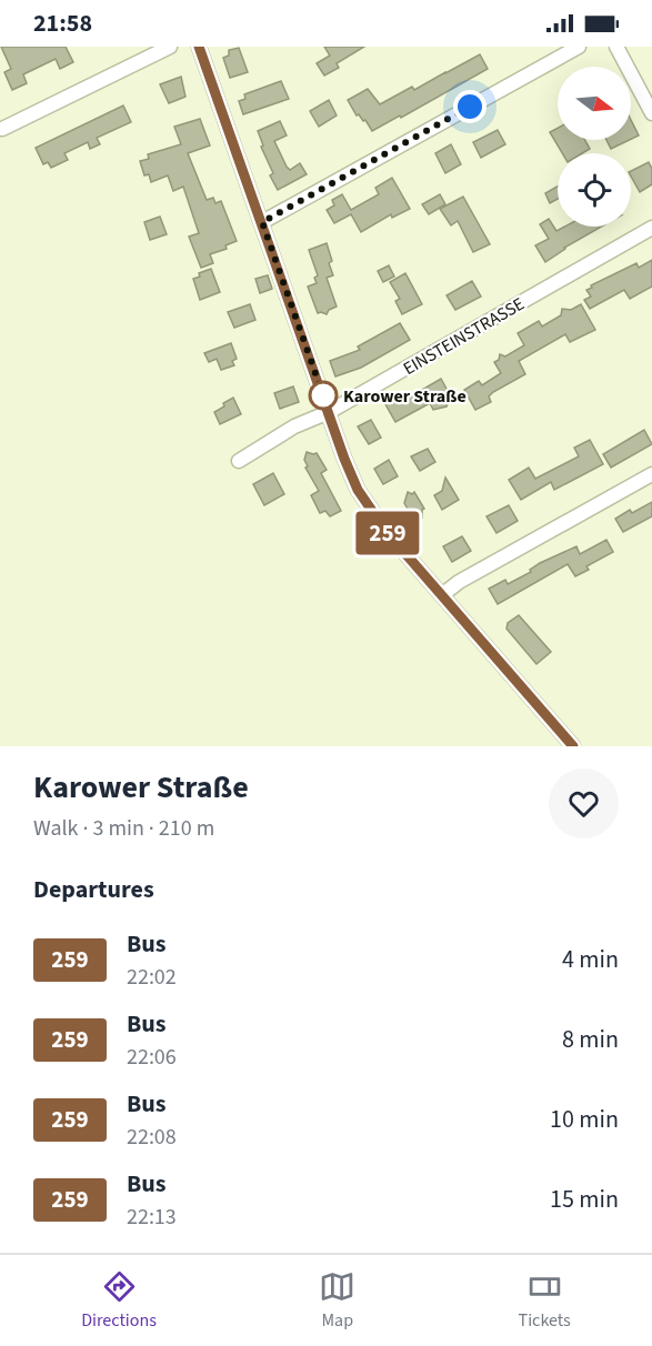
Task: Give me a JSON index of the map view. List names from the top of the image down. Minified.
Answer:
{"streets":{"street":["EINSTEINSTRASSE"]},"places":["Karower Straße"],"lines":["bus line 259"],"north":"right","page":{"status":"21:58","on_map":"259","heading":[["Karower Straße","Walk · 3 min · 210 m"],"Departures"],"list":[{"mark":"259","name":"Bus","note":"22:02","value":"4 min"},{"mark":"259","name":"Bus","note":"22:06","value":"8 min"},{"mark":"259","name":"Bus","note":"22:08","value":"10 min"},{"mark":"259","name":"Bus","note":"22:13","value":"15 min"}],"tabs":["Directions","Map","Tickets"]}}
